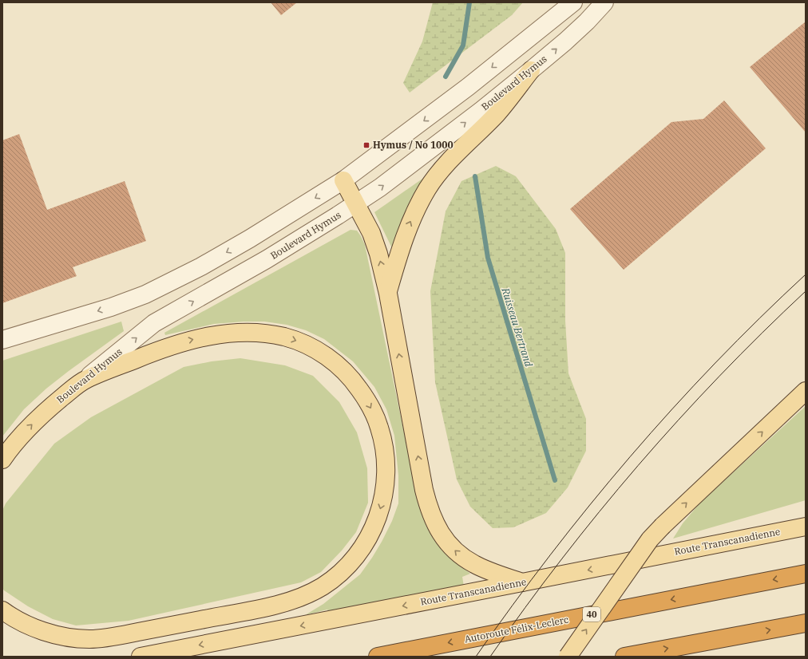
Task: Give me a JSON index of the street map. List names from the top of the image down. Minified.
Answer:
{"streets":{"highway":["40","Autoroute Félix-Leclerc"],"main road":["Boulevard Hymus","Route Transcanadienne"]},"one_way":["Route Transcanadienne"],"water":["Ruisseau Bertrand"],"places":{"transit":["Hymus / No 1000"]}}
